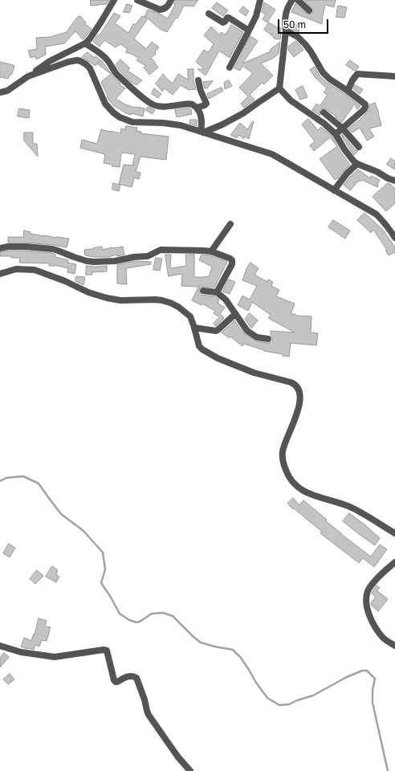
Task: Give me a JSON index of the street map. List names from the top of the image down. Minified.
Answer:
{"scale_bar":"50 m"}
